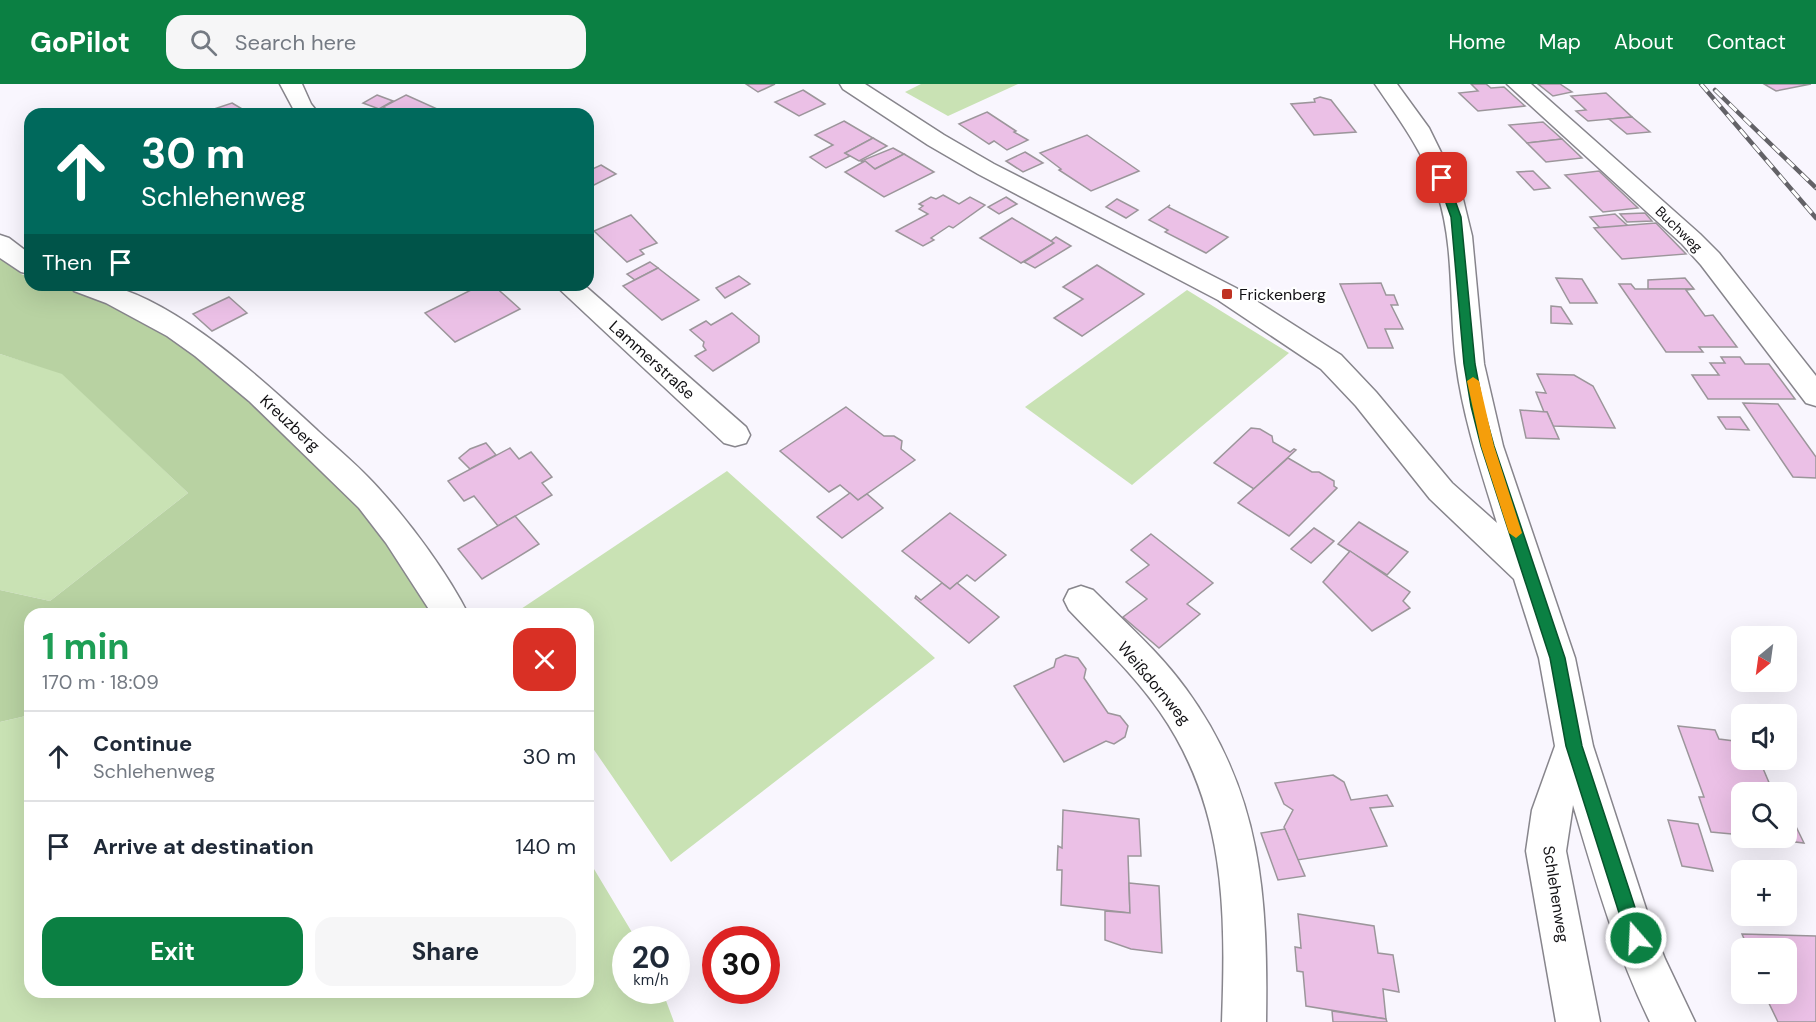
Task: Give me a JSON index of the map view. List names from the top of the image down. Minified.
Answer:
{"streets":{"street":["Buchweg","Lammerstraße","Kreuzberg","Weißdornweg","Schlehenweg"]},"places":{"transit":["Frickenberg"]},"north":"bottom left","page":{"header":"GoPilot","search":"Search here","nav":["Home","Map","About","Contact"],"turn":["30 m","Schlehenweg"],"then":"Then","heading":["1 min","170 m · 18:09"],"map_buttons":["+","−"],"list":[{"name":"Continue","note":"Schlehenweg","value":"30 m"},{"name":"Arrive at destination","value":"140 m"}],"buttons":["Exit","Share"],"speed":"20 km/h","limit":"30"}}
